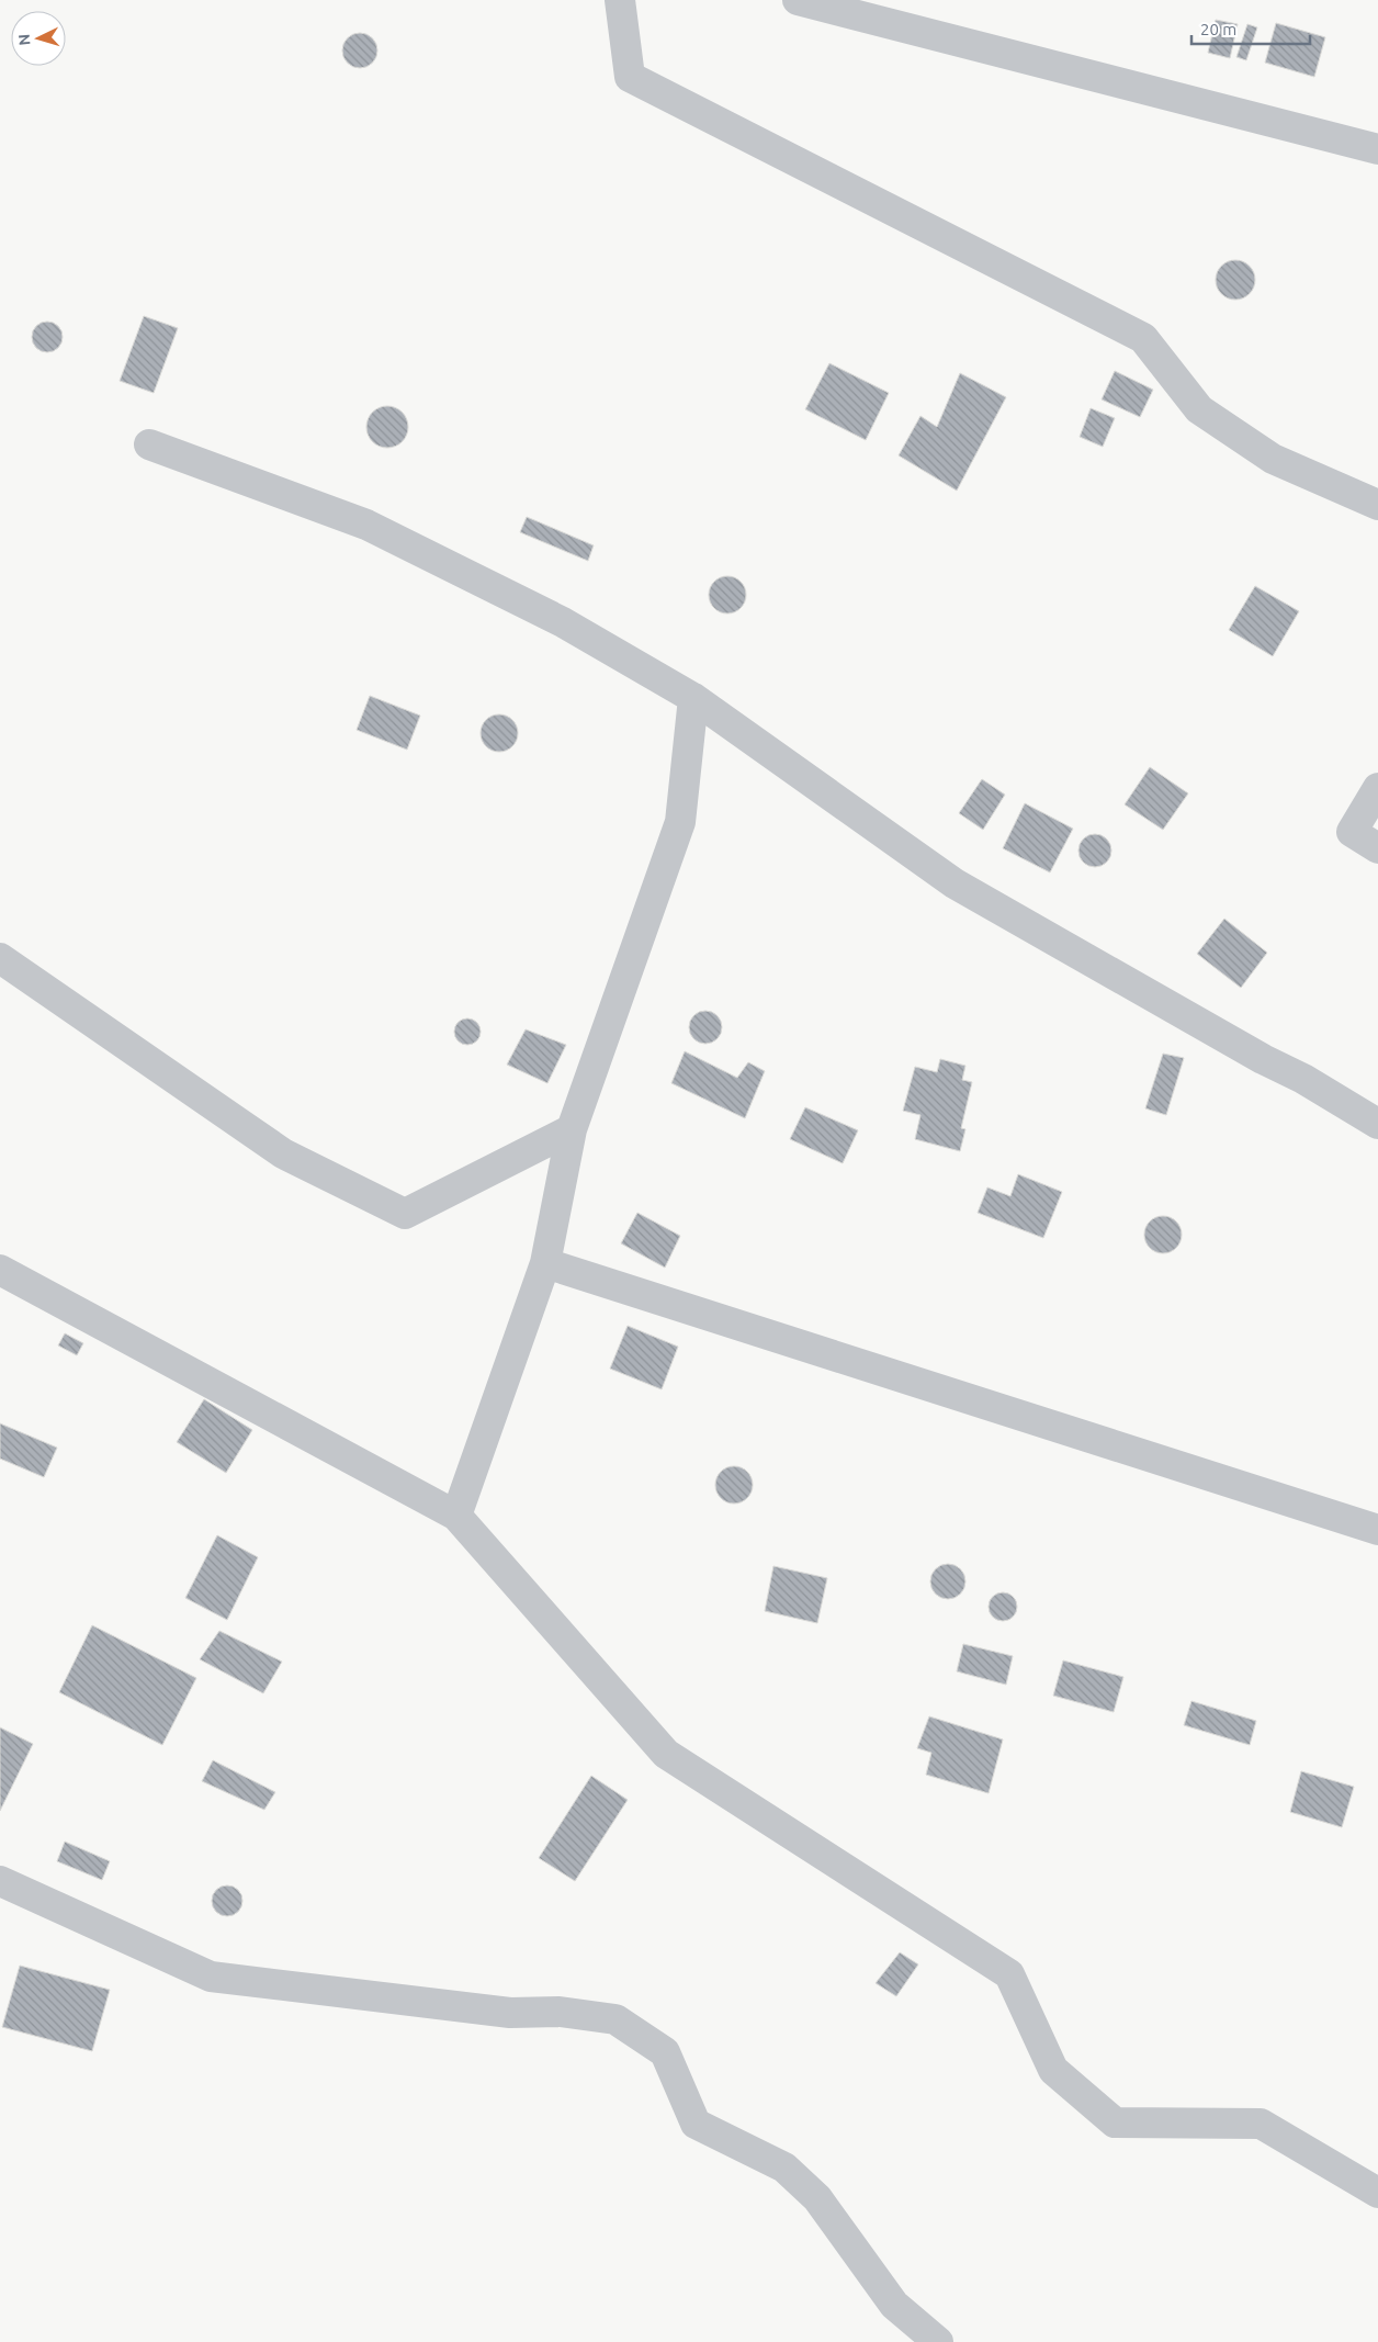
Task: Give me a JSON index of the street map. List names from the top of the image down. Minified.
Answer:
{"scale_bar":"20 m","north":"left"}
